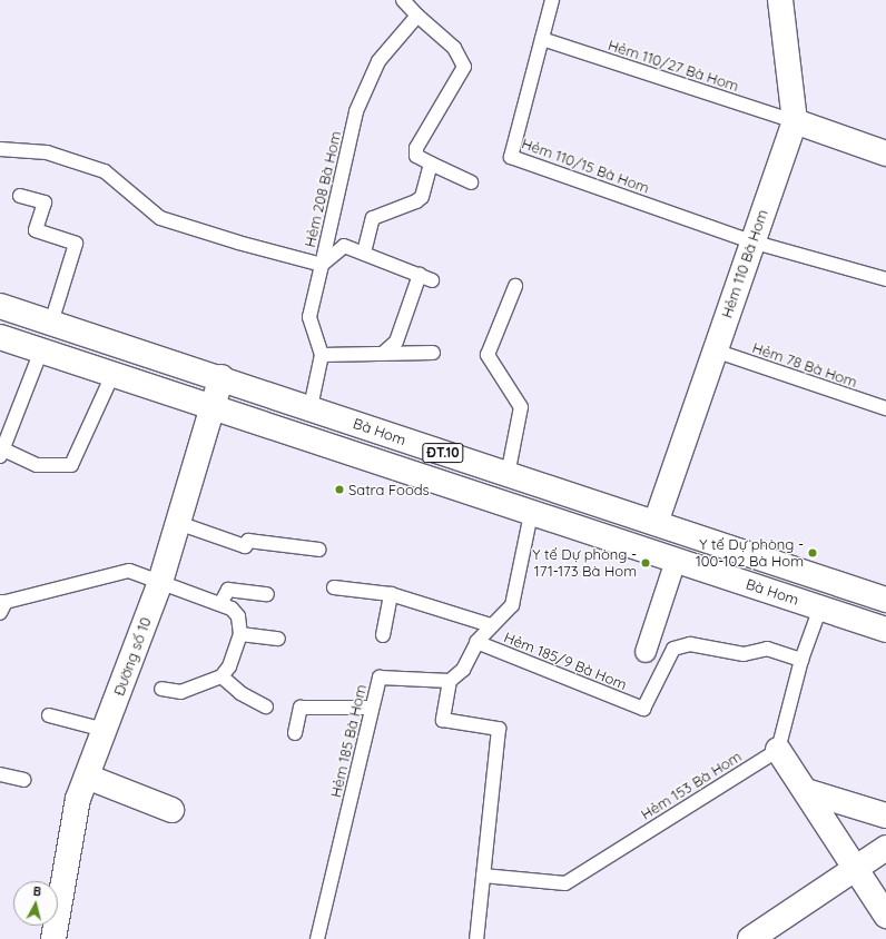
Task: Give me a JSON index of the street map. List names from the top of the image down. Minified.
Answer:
{"streets":{"main road":["Hẻm 110 Bà Hom","Bà Hom","ĐT.10","Đường số 10"],"lane":["Hẻm 110/27 Bà Hom","Hẻm 110/15 Bà Hom","Hẻm 208 Bà Hom","Hẻm 78 Bà Hom","Hẻm 185/9 Bà Hom","Hẻm 185 Bà Hom","Hẻm 153 Bà Hom"]},"crossings":[["Hẻm 110/27 Bà Hom","Hẻm 110/15 Bà Hom"],["Hẻm 110/27 Bà Hom","Hẻm 110 Bà Hom"],["Hẻm 110/15 Bà Hom","Hẻm 110 Bà Hom"],["Hẻm 208 Bà Hom","Bà Hom"],["Hẻm 110 Bà Hom","Hẻm 78 Bà Hom"],["Hẻm 110 Bà Hom","Bà Hom"],["Bà Hom","Đường số 10"]],"places":["Satra Foods","Y tế Dự phòng - 100-102 Bà Hom","Y tế Dự phòng - 171-173 Bà Hom"],"north":"top"}
